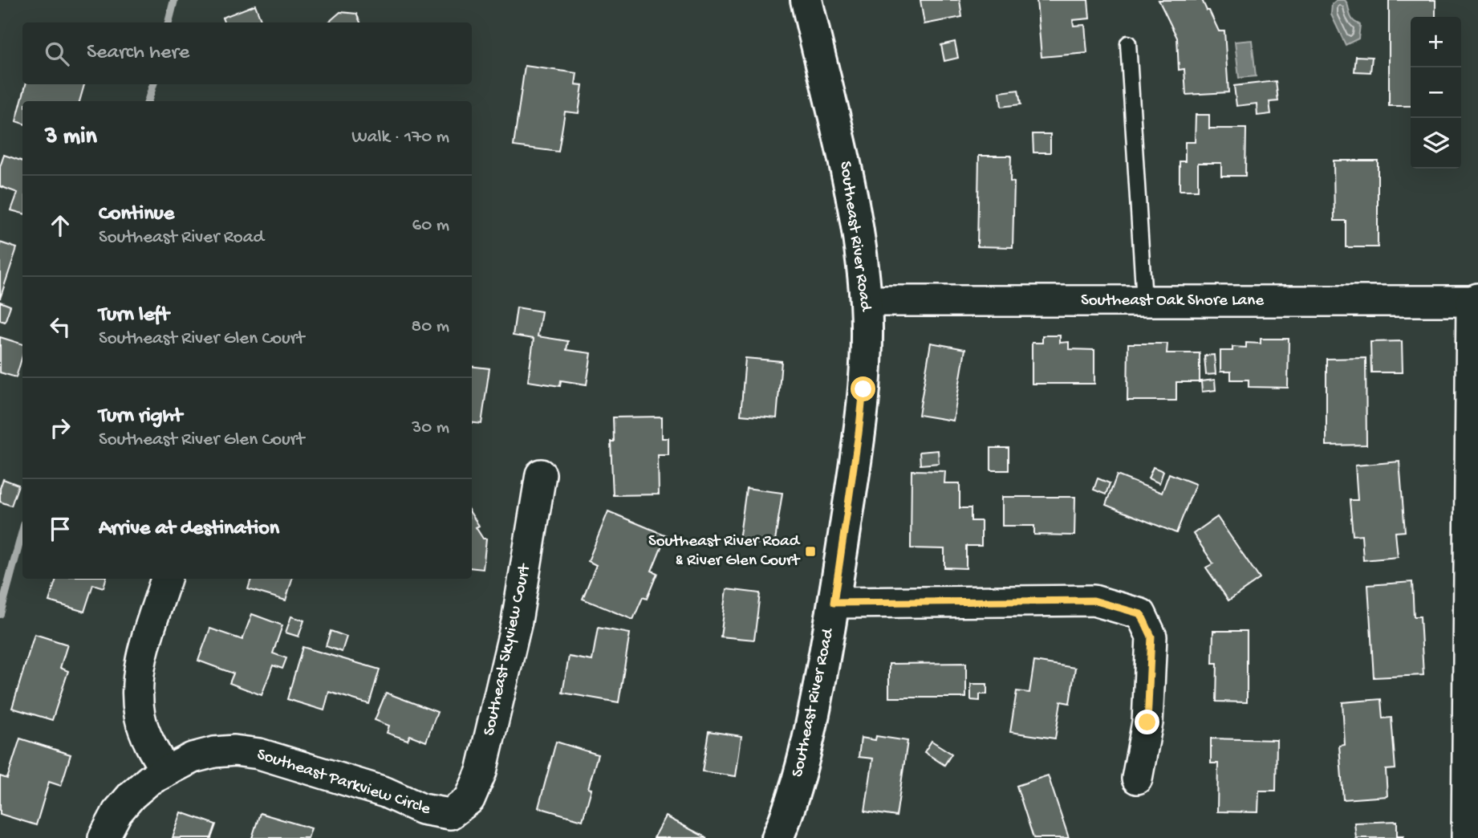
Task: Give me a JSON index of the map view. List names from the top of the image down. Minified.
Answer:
{"streets":{"street":["Southeast River Road","Southeast Oak Shore Lane","Southeast Skyview Court","Southeast Parkview Circle"]},"crossings":[["Southeast River Road","Southeast Oak Shore Lane"],["Southeast Skyview Court","Southeast Parkview Circle"]],"places":{"transit":["Southeast River Road & River Glen Court"]},"page":{"map_buttons":["+","−"],"search":"Search here","heading":["3 min","Walk · 170 m"],"list":[["Continue","Southeast River Road","60 m"],["Turn left","Southeast River Glen Court","80 m"],["Turn right","Southeast River Glen Court","30 m"],"Arrive at destination"]}}
